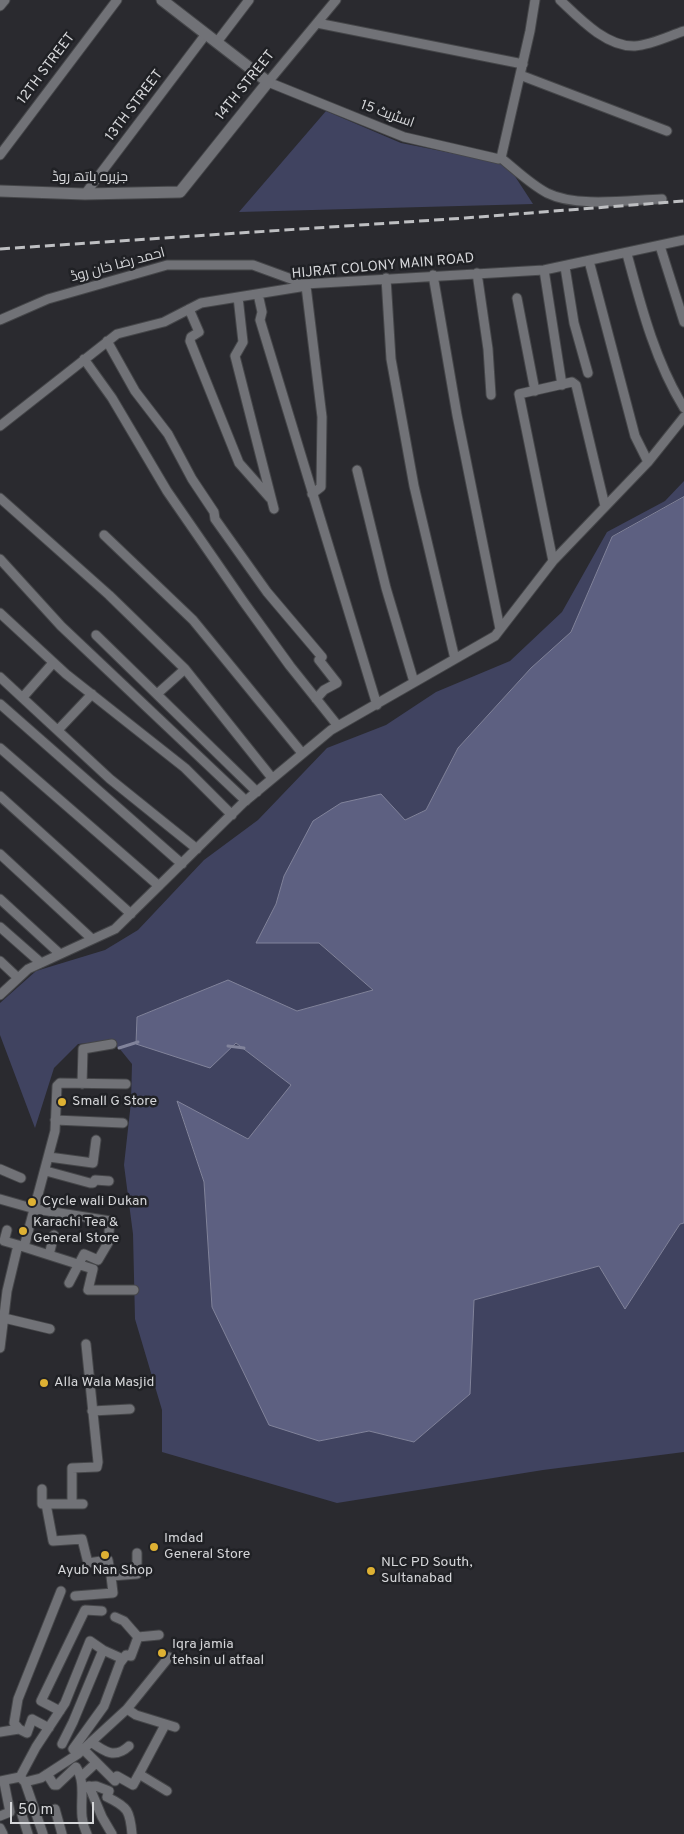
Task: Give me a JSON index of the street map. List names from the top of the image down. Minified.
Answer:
{"streets":{"street":["12TH STREET","14TH STREET","13TH STREET","اسٹریٹ 15","جزیرہ باتھ روڈ","احمد رضا خان روڈ","HIJRAT COLONY MAIN ROAD"]},"crossings":[["14TH STREET","اسٹریٹ 15"],["14TH STREET","جزیرہ باتھ روڈ"],["13TH STREET","جزیرہ باتھ روڈ"],["احمد رضا خان روڈ","HIJRAT COLONY MAIN ROAD"]],"places":["Small G Store","Cycle wali Dukan","Karachi Tea & General Store","Alla Wala Masjid","Imdad General Store","Ayub Nan Shop","NLC PD South, Sultanabad","Iqra jamia tehsin ul atfaal"],"scale_bar":"50 m"}
